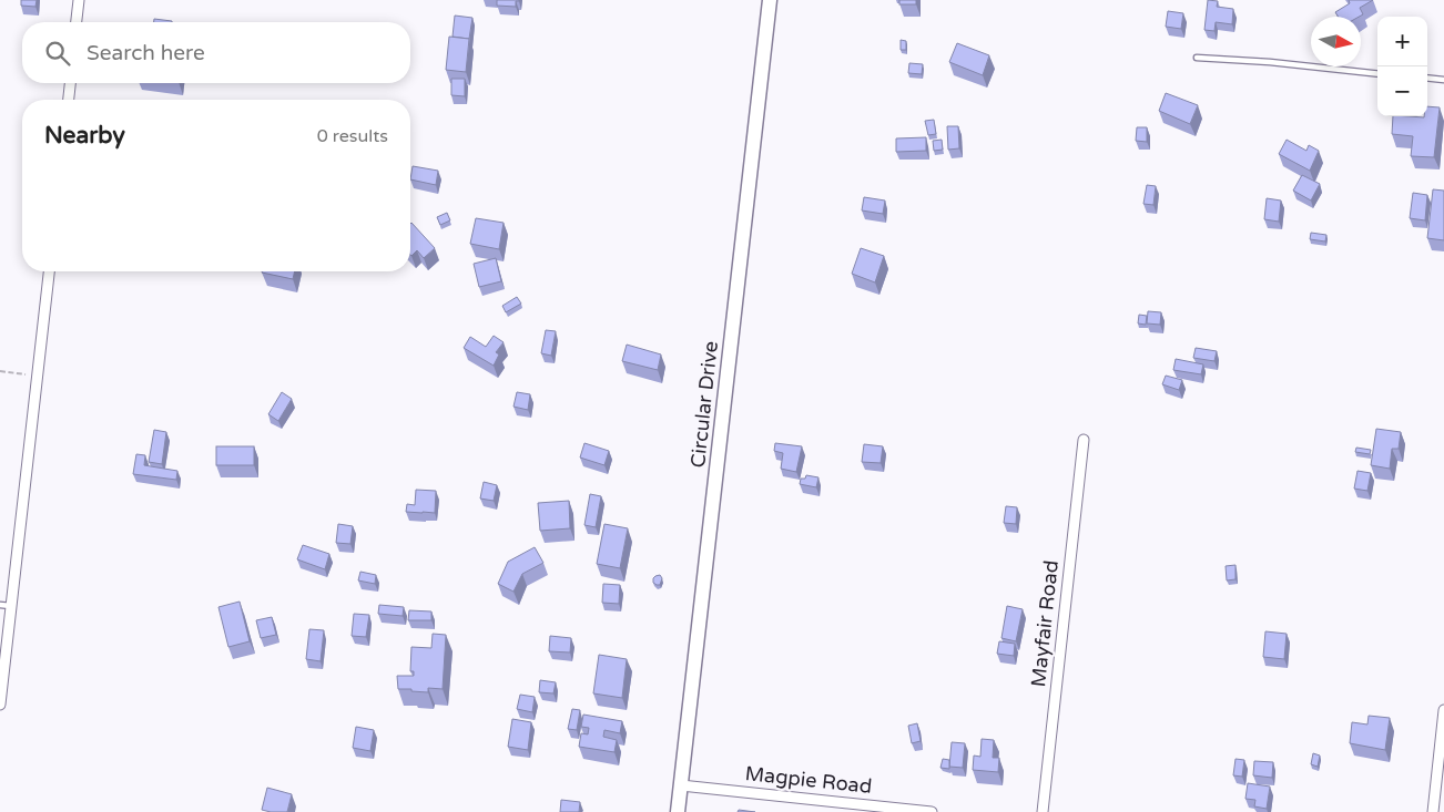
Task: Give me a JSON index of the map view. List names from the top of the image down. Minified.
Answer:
{"streets":{"street":["Circular Drive","Mayfair Road","Magpie Road"]},"crossings":[["Circular Drive","Magpie Road"]],"north":"right","page":{"map_buttons":["+","−"],"search":"Search here","heading":["Nearby","0 results"]}}
